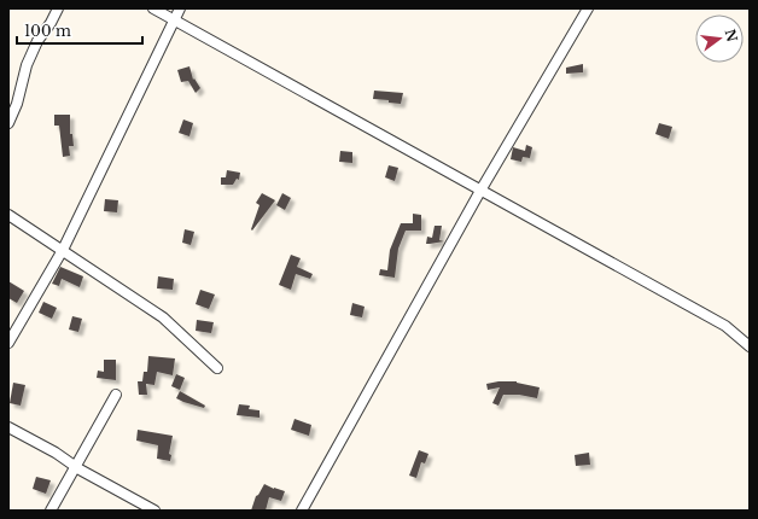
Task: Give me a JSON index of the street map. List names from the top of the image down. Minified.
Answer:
{"scale_bar":"100 m","north":"right"}
